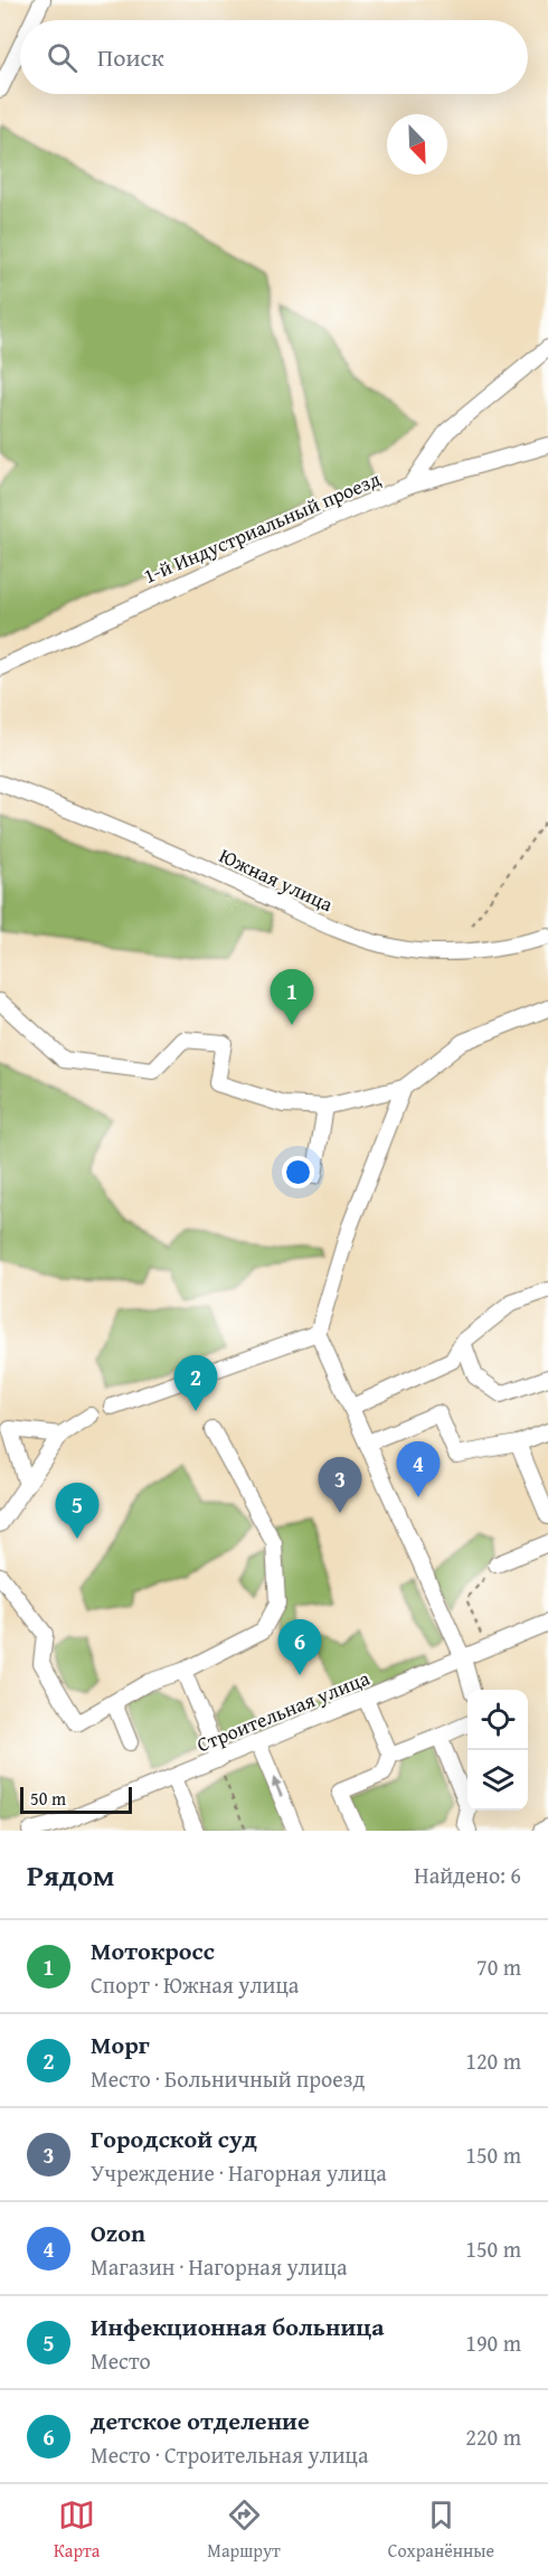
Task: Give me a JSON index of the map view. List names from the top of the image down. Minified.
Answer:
{"streets":{"street":["1-й Индустриальный проезд","Южная улица","Строительная улица"]},"scale_bar":"50 m","north":"bottom right","page":{"search":"Поиск","pins":["1","2","4","3","5","6"],"scale":"50 m","heading":["Рядом","Найдено: 6"],"list":[{"mark":"1","name":"Мотокросс","note":"Спорт · Южная улица","value":"70 m"},{"mark":"2","name":"Морг","note":"Место · Больничный проезд","value":"120 m"},{"mark":"3","name":"Городской суд","note":"Учреждение · Нагорная улица","value":"150 m"},{"mark":"4","name":"Ozon","note":"Магазин · Нагорная улица","value":"150 m"},{"mark":"5","name":"Инфекционная больница","note":"Место","value":"190 m"},{"mark":"6","name":"детское отделение","note":"Место · Строительная улица","value":"220 m"}],"nav":["Карта","Маршрут","Сохранённые"]}}
